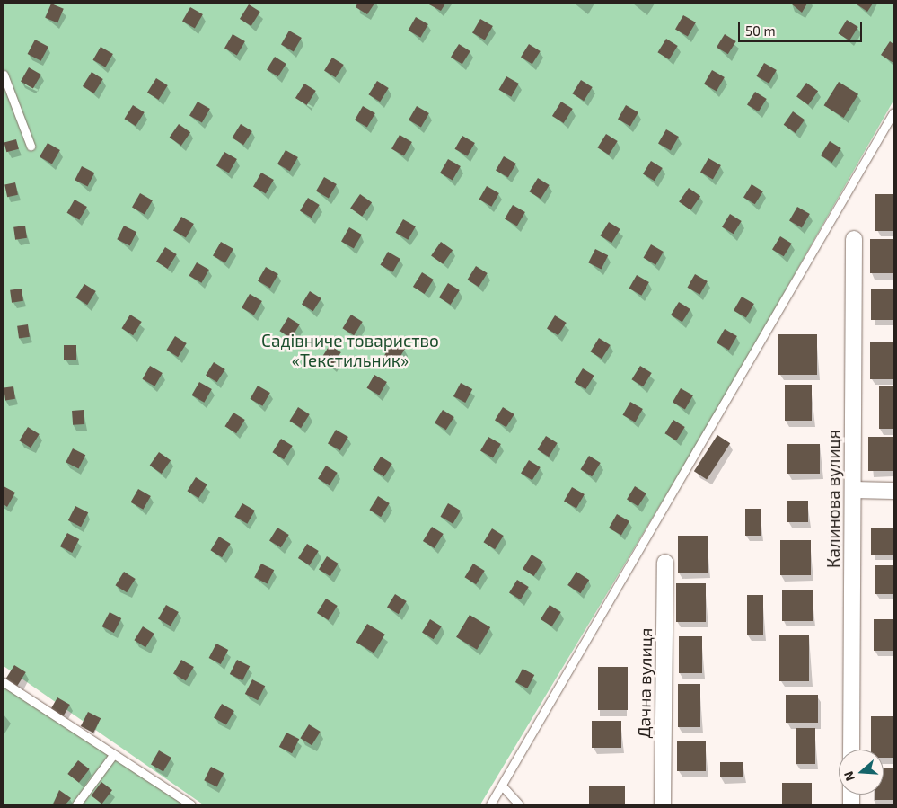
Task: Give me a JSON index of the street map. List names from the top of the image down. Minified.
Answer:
{"streets":{"street":["Калинова вулиця","Дачна вулиця"]},"parks":["Садівниче товариство «Текстильник»"],"scale_bar":"50 m","north":"left"}
